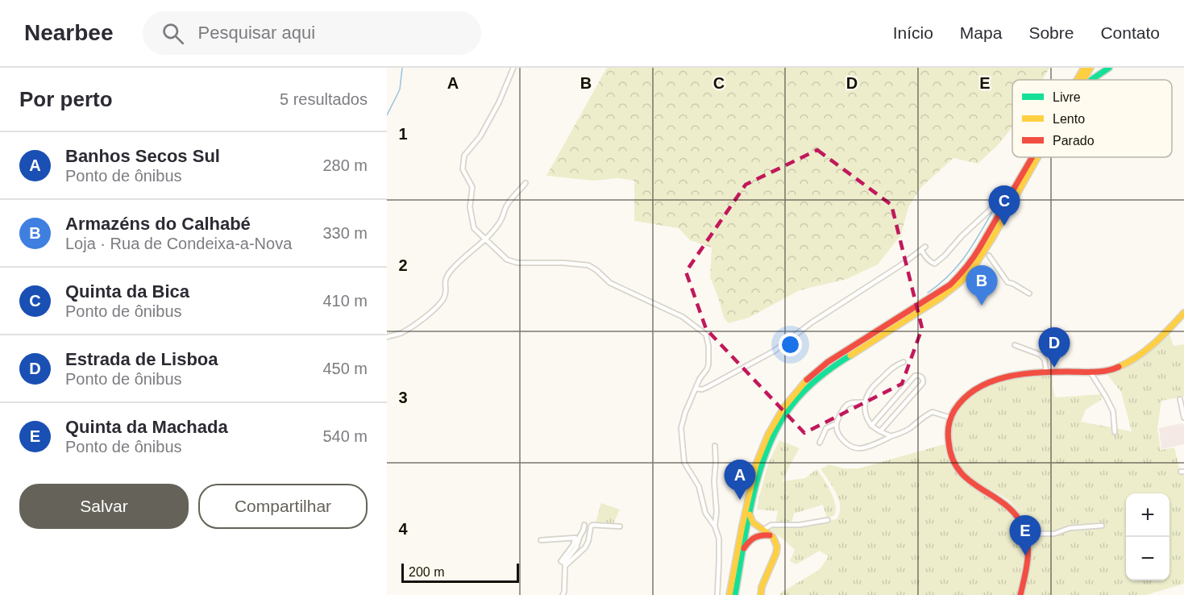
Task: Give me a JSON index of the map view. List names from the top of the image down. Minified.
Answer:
{"legend":["Livre","Lento","Parado"],"scale_bar":"200 m","page":{"header":"Nearbee","search":"Pesquisar aqui","nav":["Início","Mapa","Sobre","Contato"],"heading":["Por perto","5 resultados"],"list":[{"mark":"A","name":"Banhos Secos Sul","note":"Ponto de ônibus","value":"280 m"},{"mark":"B","name":"Armazéns do Calhabé","note":"Loja · Rua de Condeixa-a-Nova","value":"330 m"},{"mark":"C","name":"Quinta da Bica","note":"Ponto de ônibus","value":"410 m"},{"mark":"D","name":"Estrada de Lisboa","note":"Ponto de ônibus","value":"450 m"},{"mark":"E","name":"Quinta da Machada","note":"Ponto de ônibus","value":"540 m"}],"pins":["C","B","D","A","E"],"buttons":["Salvar","Compartilhar"],"map_buttons":["+","−"],"scale":"200 m"},"grid":{"columns":["A","B","C","D","E"],"rows":["1","2","3","4"]}}
